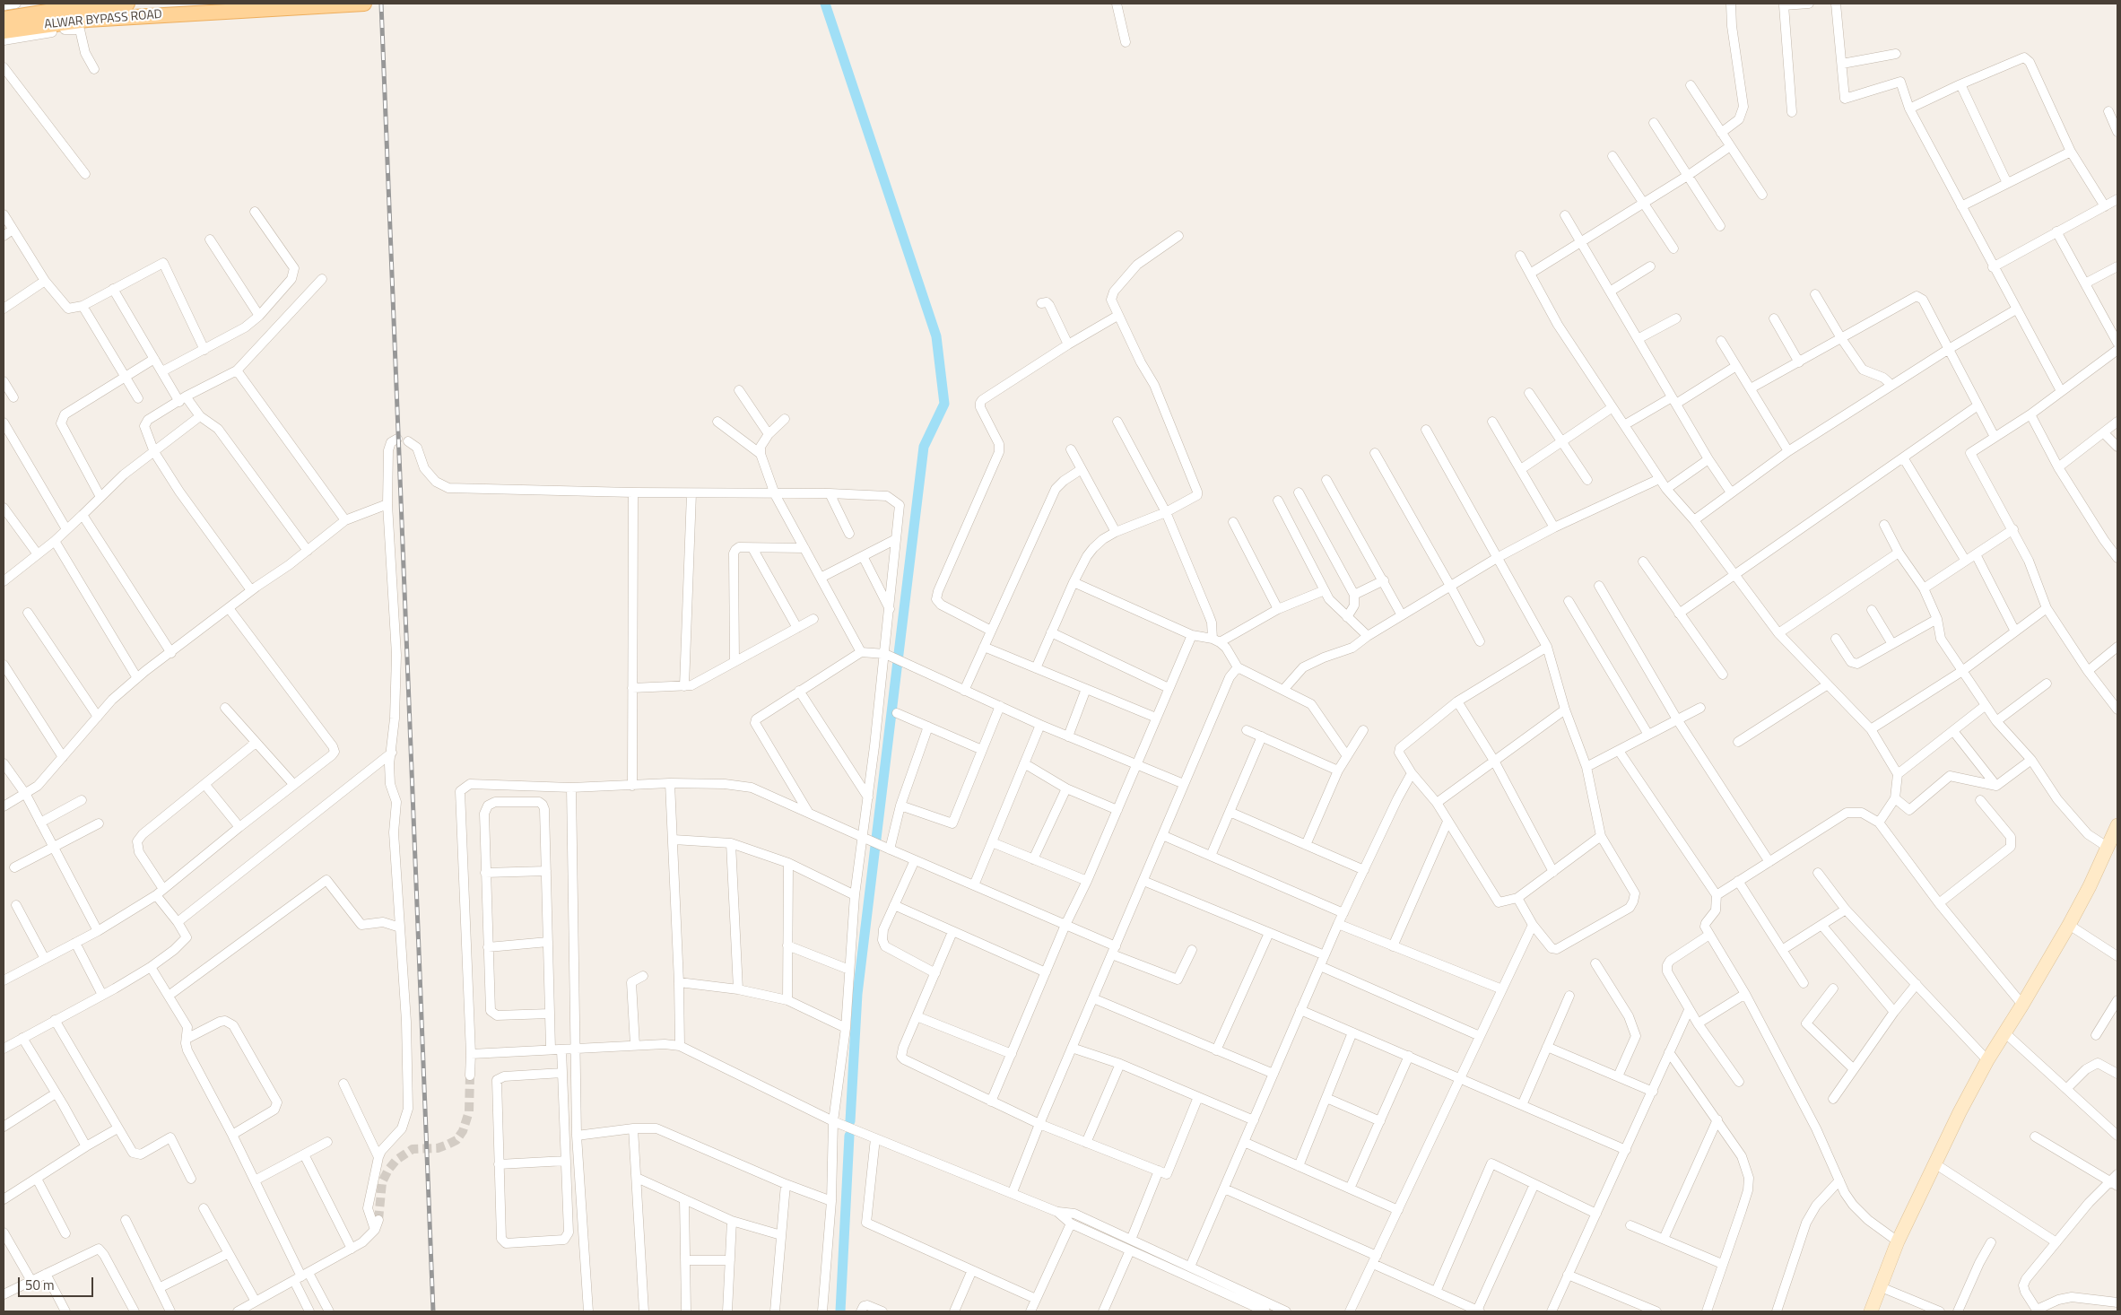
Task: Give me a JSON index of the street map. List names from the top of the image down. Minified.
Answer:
{"streets":{"main road":["ALWAR BYPASS ROAD"]},"scale_bar":"50 m"}
